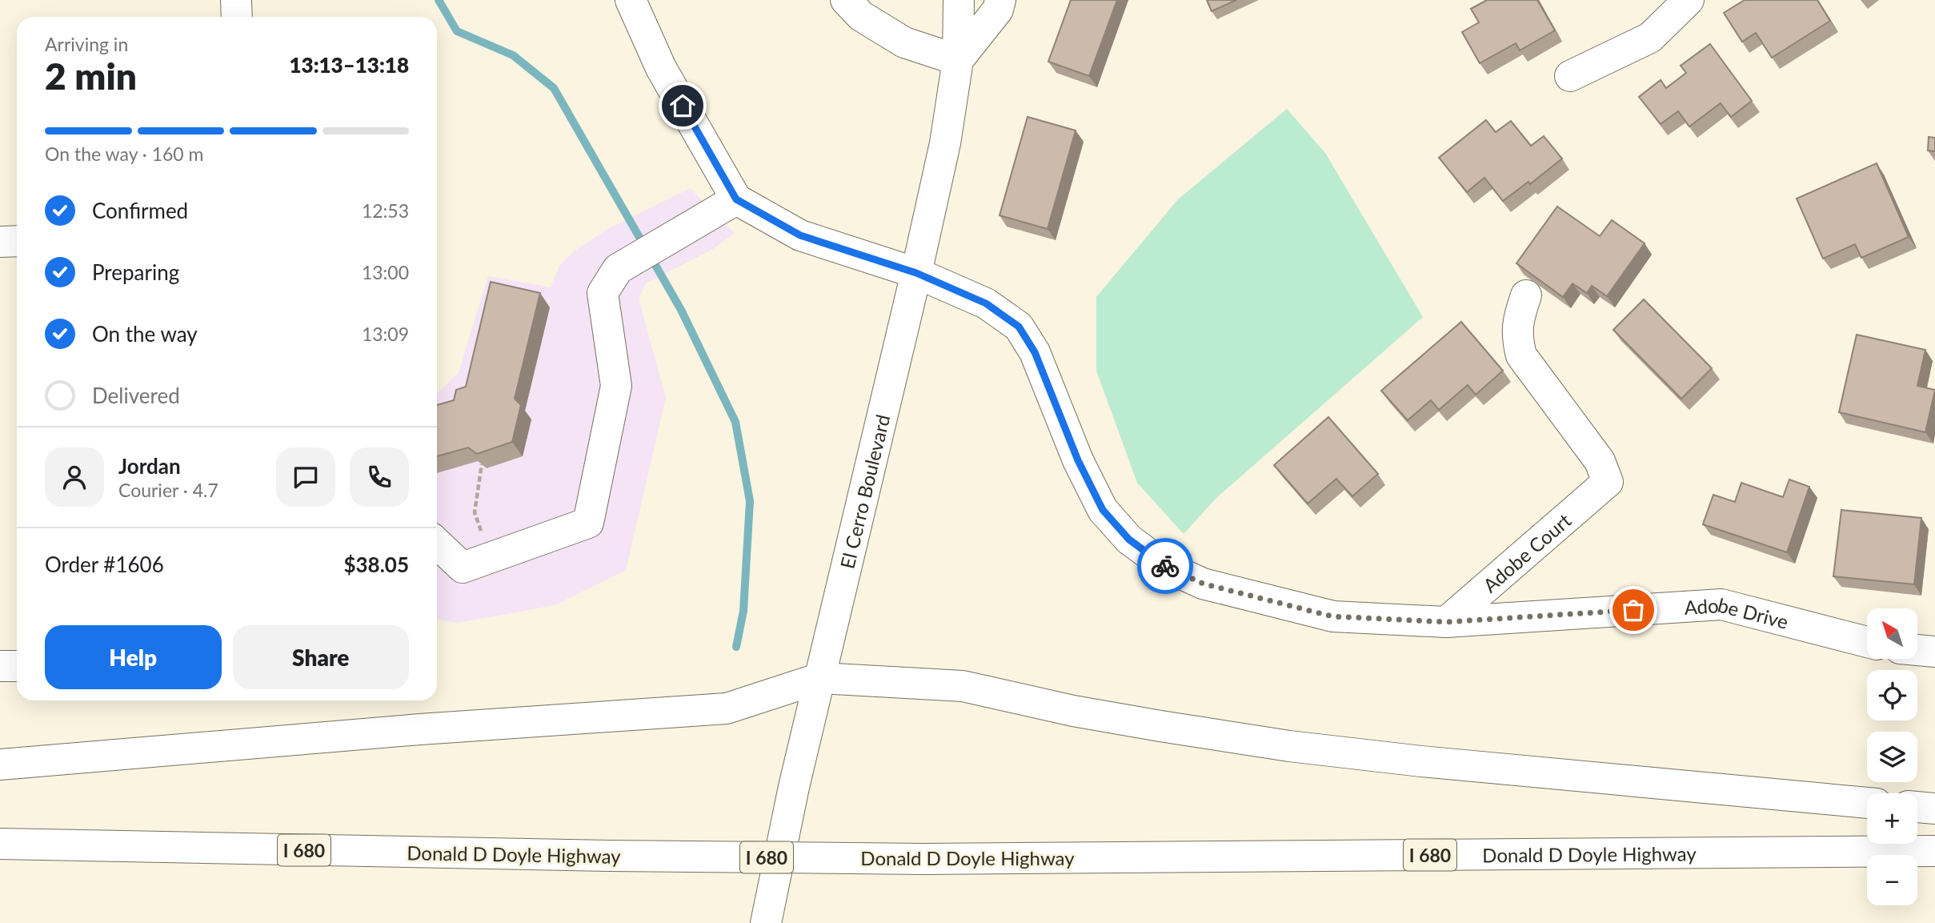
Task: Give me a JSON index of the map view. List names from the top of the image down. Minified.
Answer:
{"streets":{"main road":["El Cerro Boulevard","Adobe Court","Adobe Drive","I 680","Donald D Doyle Highway"]},"crossings":[["El Cerro Boulevard","Adobe Drive"],["Adobe Court","Adobe Drive"]],"north":"top left","page":{"heading":["2 min","Arriving in","13:13–13:18"],"panel":["Jordan","Courier · 4.7","Order #1606","$38.05"],"bar":"On the way · 160 m","list":[["Confirmed","12:53"],["Preparing","13:00"],["On the way","13:09"],"Delivered"],"map_buttons":["+","−"],"buttons":["Help","Share"]}}
